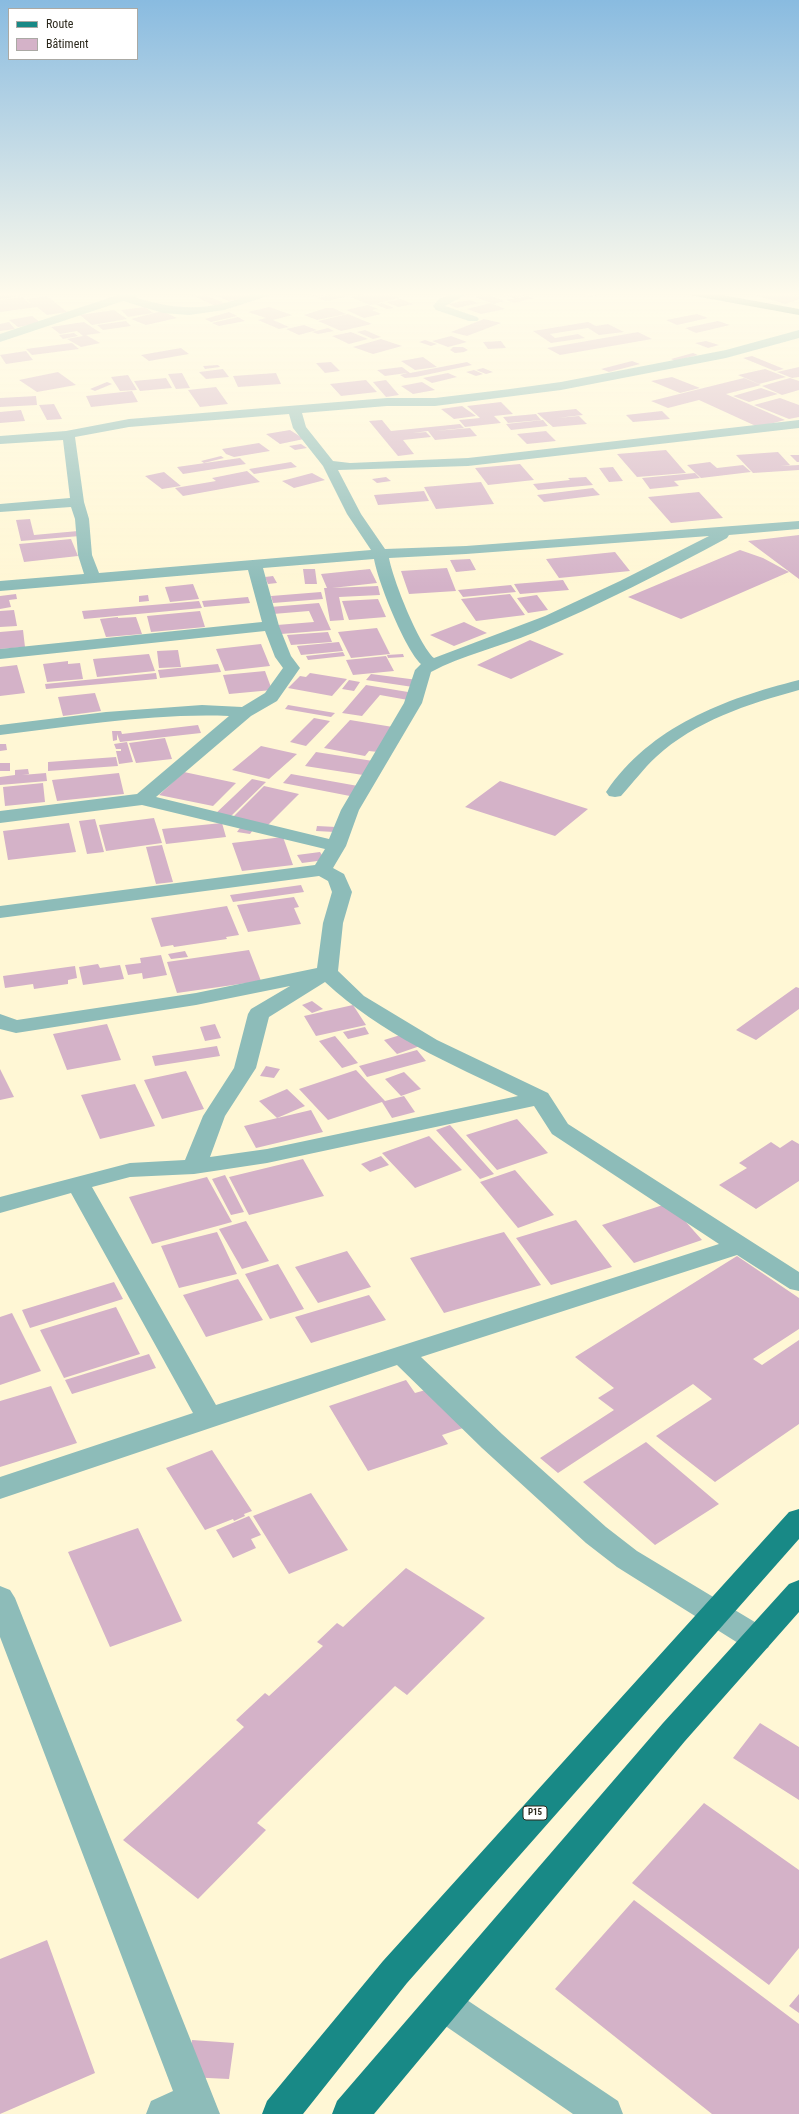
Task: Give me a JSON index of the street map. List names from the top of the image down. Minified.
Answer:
{"streets":{"main road":["P15"]},"legend":["Route","Bâtiment"]}
